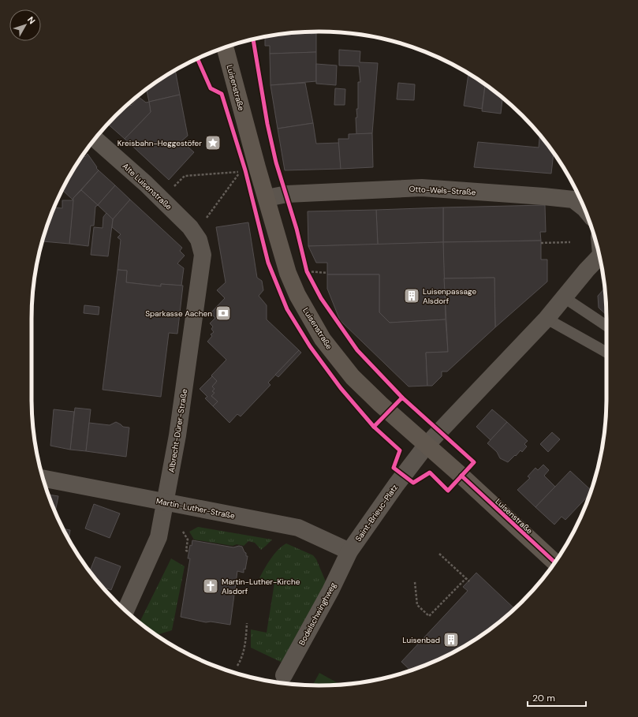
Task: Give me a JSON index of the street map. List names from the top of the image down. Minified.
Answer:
{"streets":{"main road":["Luisenstraße"],"street":["Alte Luisenstraße","Otto-Wels-Straße","Albrecht-Dürer-Straße","Martin-Luther-Straße","Saint-Brieuc-Platz","Bodelschwinghweg"]},"crossings":[["Luisenstraße","Otto-Wels-Straße"],["Luisenstraße","Saint-Brieuc-Platz"],["Alte Luisenstraße","Albrecht-Dürer-Straße"],["Albrecht-Dürer-Straße","Martin-Luther-Straße"],["Martin-Luther-Straße","Saint-Brieuc-Platz"],["Martin-Luther-Straße","Bodelschwinghweg"],["Saint-Brieuc-Platz","Bodelschwinghweg"]],"places":{"place":["Kreisbahn-Heggestöfer"],"building":["Luisenpassage Alsdorf","Luisenbad"],"bank":["Sparkasse Aachen"],"church":["Martin-Luther-Kirche Alsdorf"]},"scale_bar":"20 m","north":"top right"}
